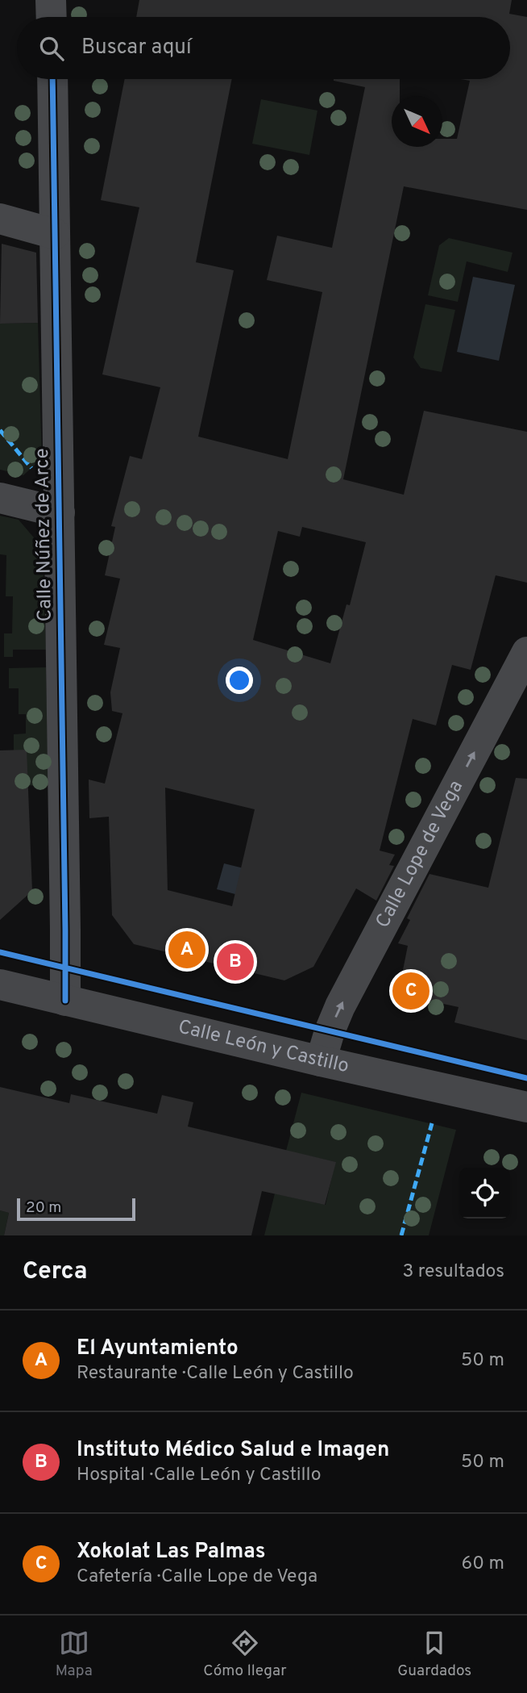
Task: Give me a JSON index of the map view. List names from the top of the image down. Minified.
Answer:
{"streets":{"street":["Calle Núñez de Arce","Calle Lope de Vega","Calle León y Castillo"]},"crossings":[["Calle Núñez de Arce","Calle León y Castillo"],["Calle Lope de Vega","Calle León y Castillo"]],"one_way":["Calle Lope de Vega"],"scale_bar":"20 m","north":"bottom right","page":{"search":"Buscar aquí","pins":["A","B","C"],"scale":"20 m","heading":["Cerca","3 resultados"],"list":[{"mark":"A","name":"El Ayuntamiento","note":"Restaurante · Calle León y Castillo","value":"50 m"},{"mark":"B","name":"Instituto Médico Salud e Imagen","note":"Hospital · Calle León y Castillo","value":"50 m"},{"mark":"C","name":"Xokolat Las Palmas","note":"Cafetería · Calle Lope de Vega","value":"60 m"}],"nav":["Mapa","Cómo llegar","Guardados"]}}
